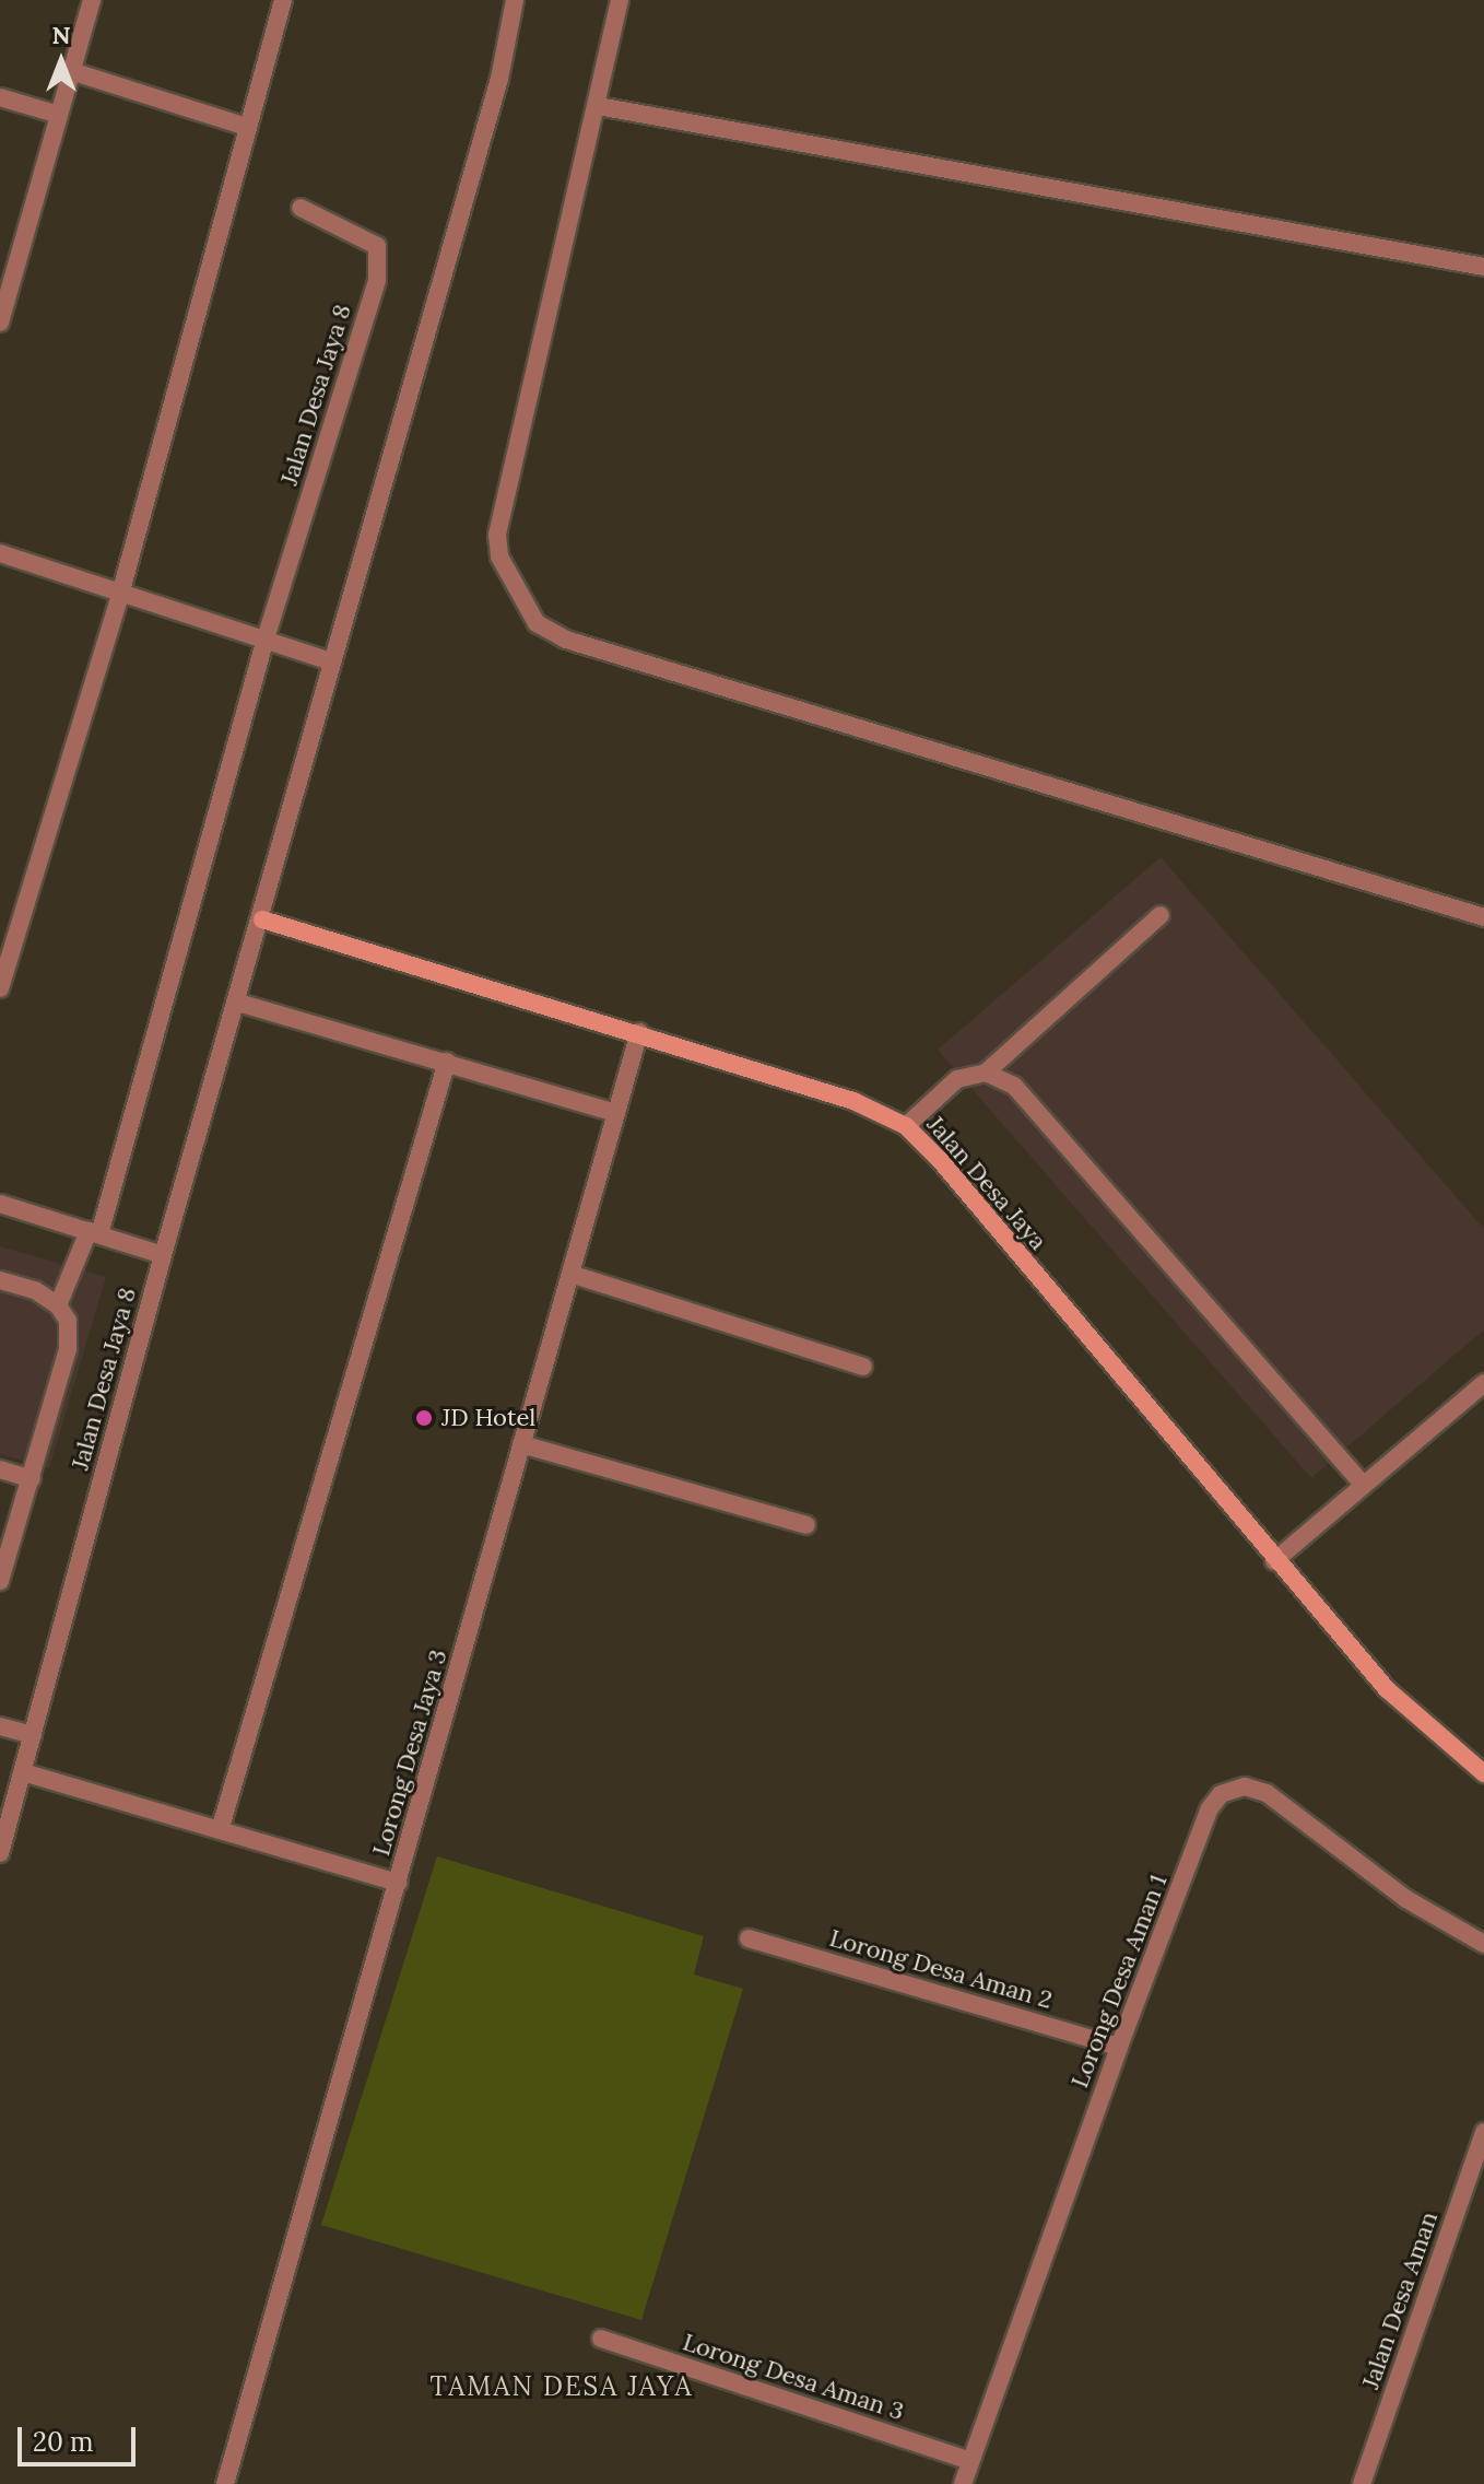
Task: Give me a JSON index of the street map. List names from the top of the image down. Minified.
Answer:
{"streets":{"street":["Jalan Desa Jaya 8","Jalan Desa Jaya","Lorong Desa Jaya 3","Lorong Desa Aman 2","Lorong Desa Aman 1","Jalan Desa Aman","Lorong Desa Aman 3"]},"crossings":[["Jalan Desa Jaya 8","Jalan Desa Jaya"],["Jalan Desa Jaya","Lorong Desa Jaya 3"],["Lorong Desa Aman 2","Lorong Desa Aman 1"],["Lorong Desa Aman 1","Lorong Desa Aman 3"]],"districts":["TAMAN DESA JAYA"],"places":["JD Hotel"],"scale_bar":"20 m","north":"top"}
